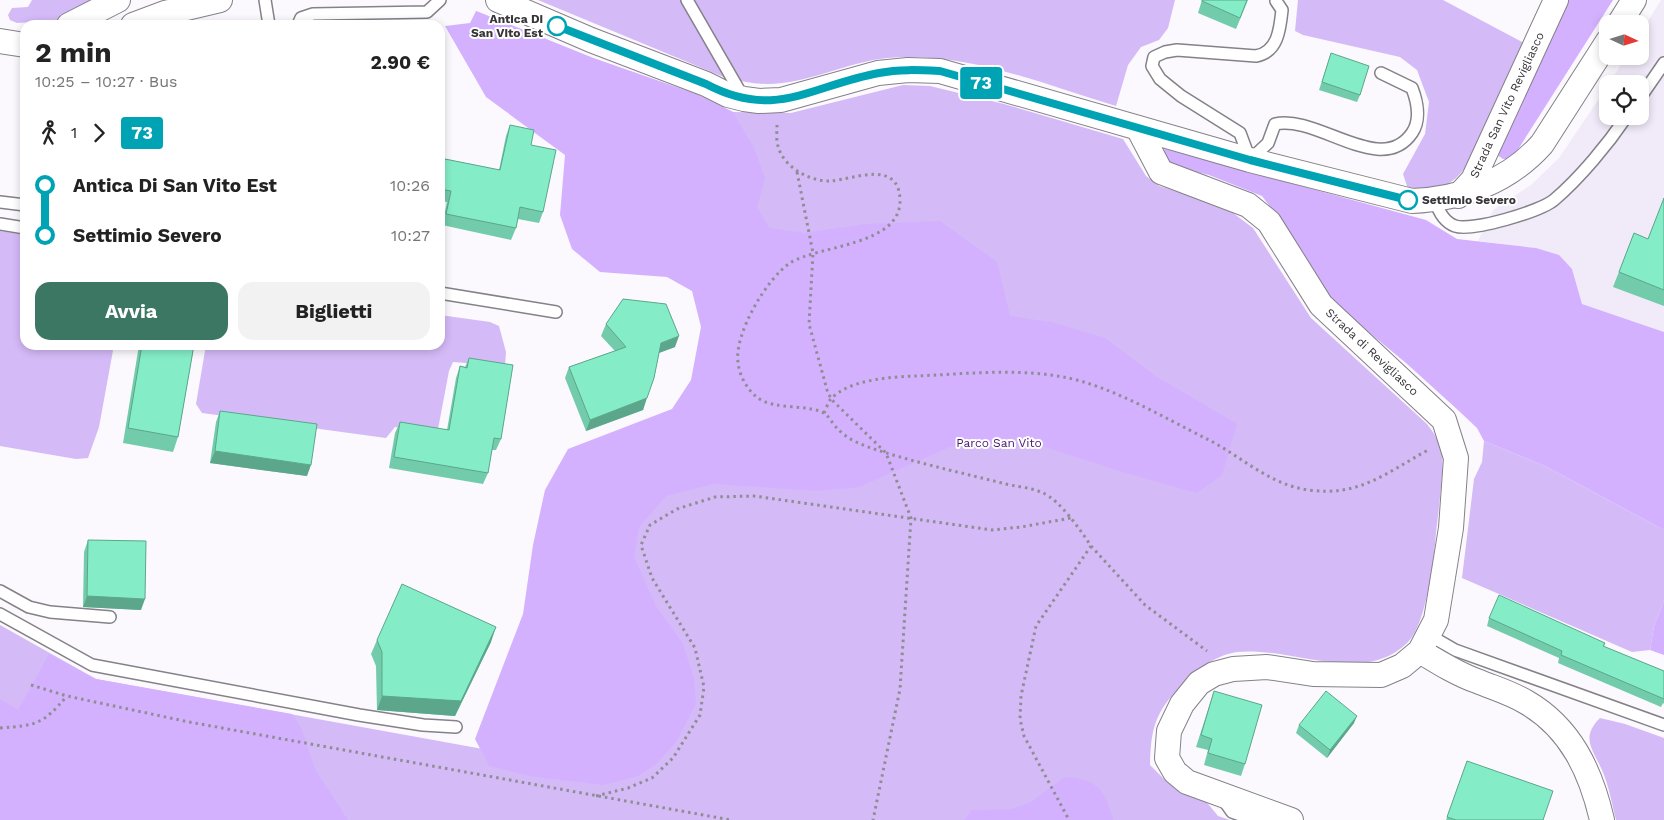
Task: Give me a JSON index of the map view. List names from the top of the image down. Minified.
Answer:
{"streets":{"street":["Strada San Vito Revigliasco","Strada di Revigliasco"]},"parks":["Parco San Vito"],"places":["Antica Di San Vito Est","Settimio Severo"],"lines":["bus line 73"],"north":"right","page":{"on_map":"73","heading":["2 min","10:25 – 10:27 · Bus","2.90 €"],"legs":["1","73"],"list":[{"name":"Antica Di San Vito Est","value":"10:26"},{"name":"Settimio Severo","value":"10:27"}],"buttons":["Avvia","Biglietti"]}}
